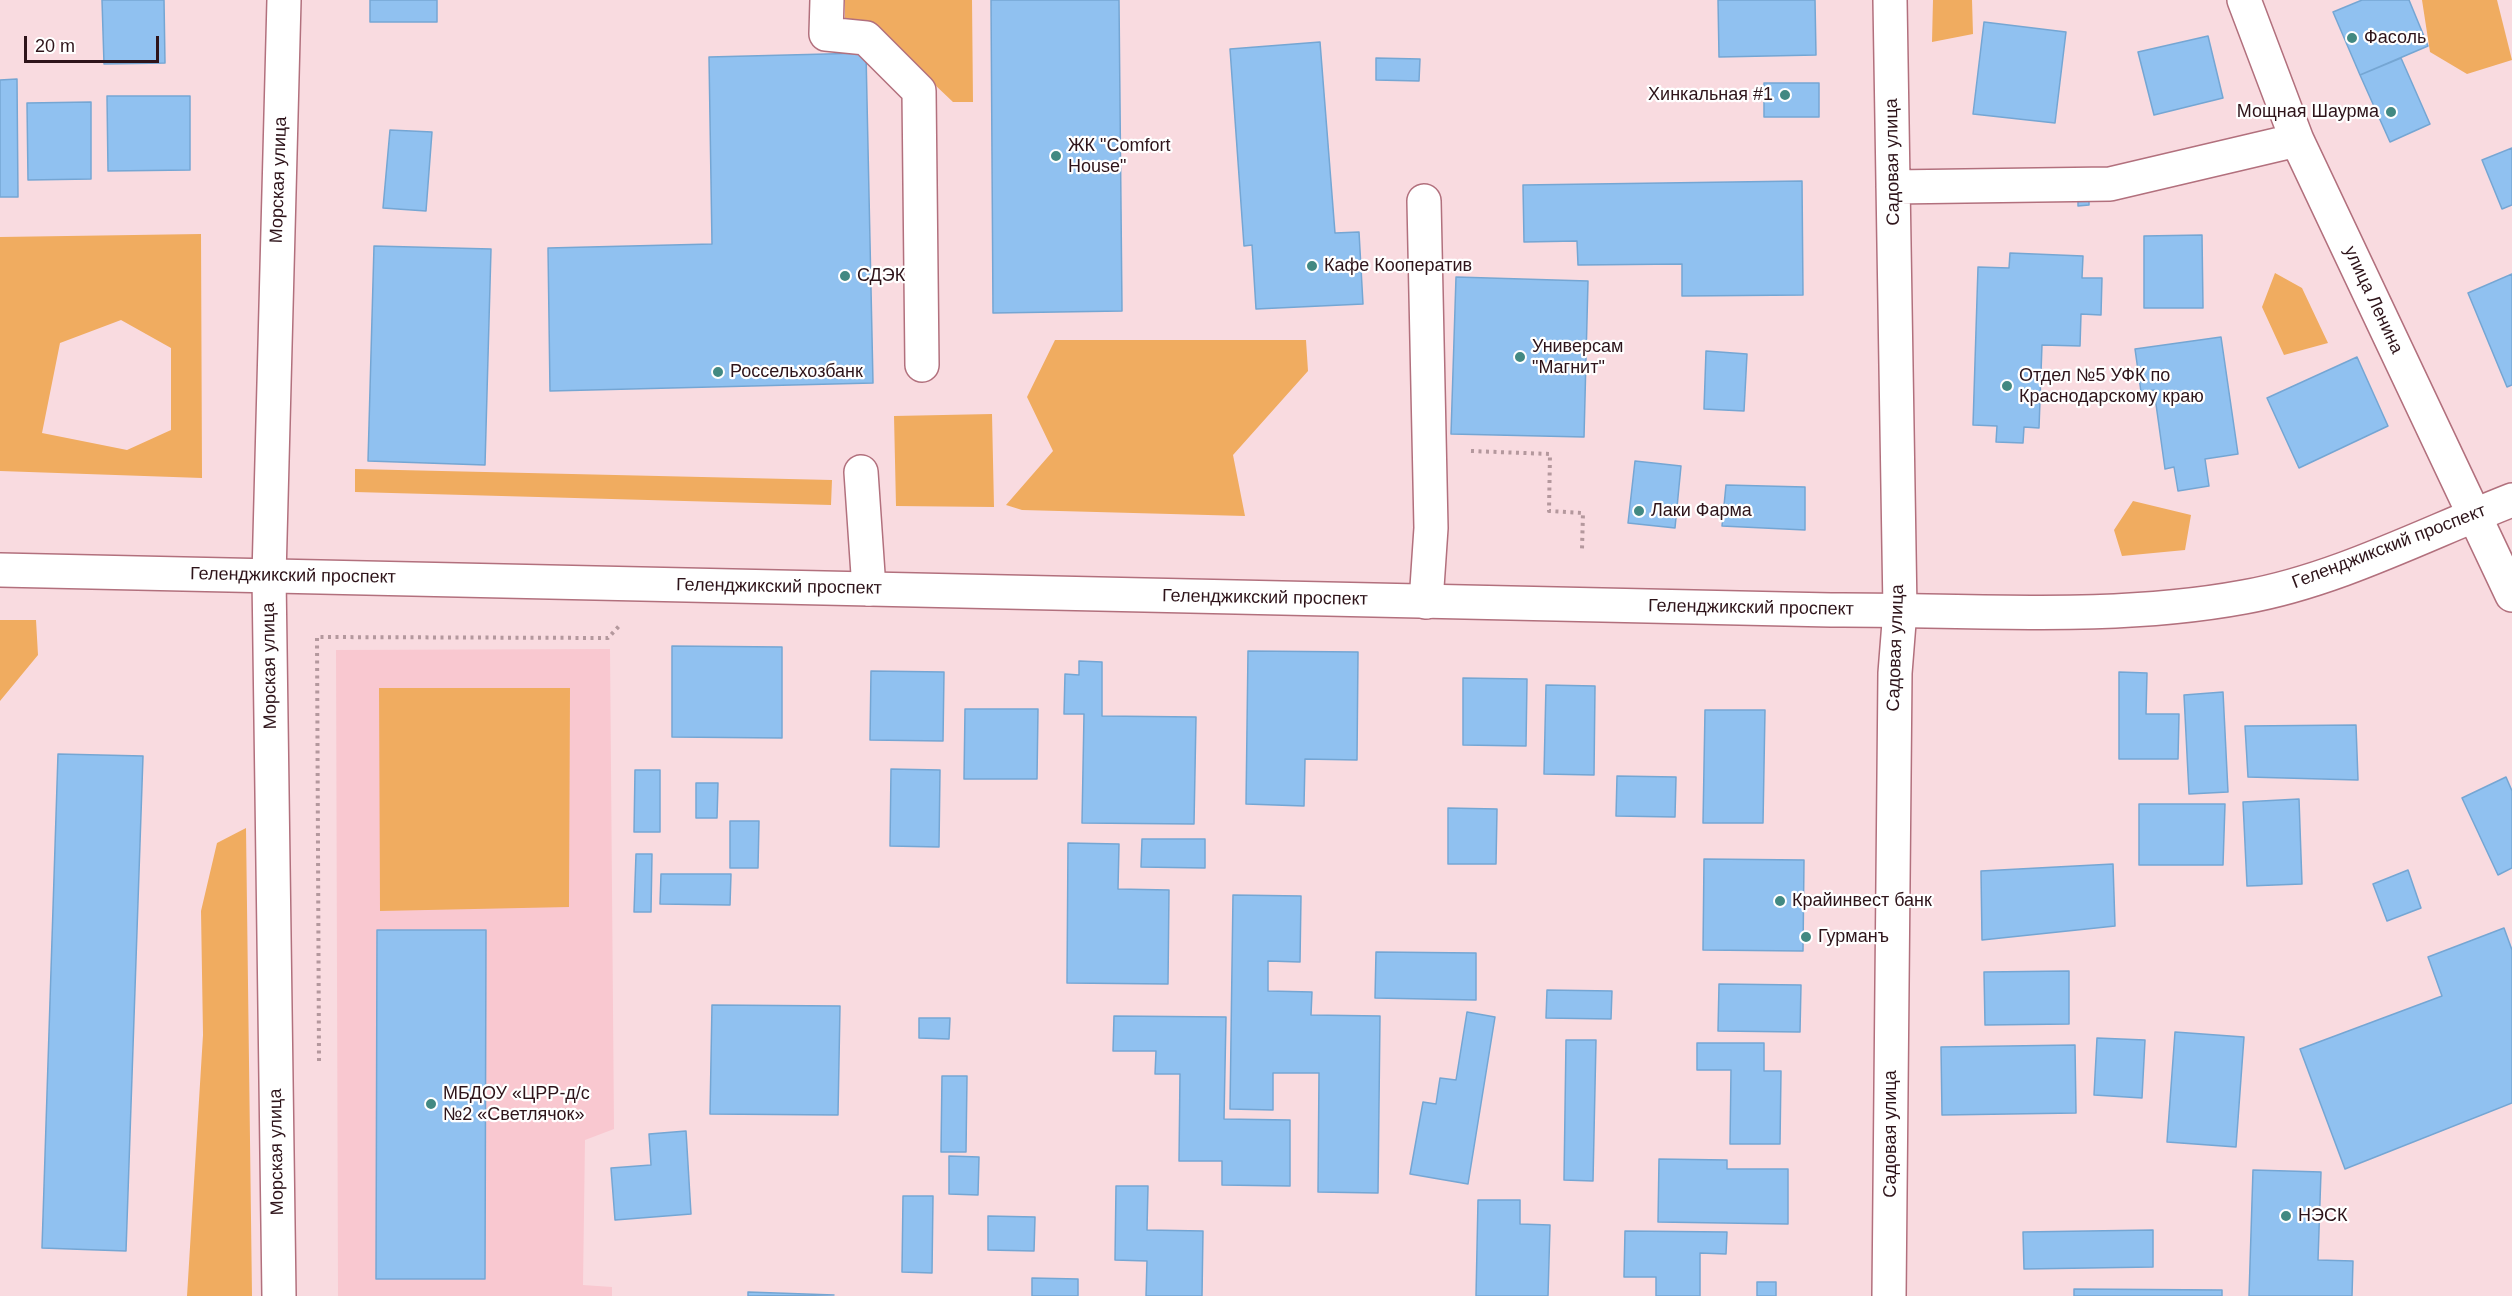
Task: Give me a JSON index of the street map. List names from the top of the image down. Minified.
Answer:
{"streets":{"street":["Садовая улица","Морская улица","улица Ленина","Геленджикский проспект"]},"crossings":[["Садовая улица","Геленджикский проспект"],["Морская улица","Геленджикский проспект"],["улица Ленина","Геленджикский проспект"]],"places":["Фасоль","Хинкальная #1","Мощная Шаурма","ЖК \"Comfort House\"","Кафе Кооператив","СДЭК","Универсам \"Магнит\"","Россельхозбанк","Отдел №5 УФК по Краснодарскому краю","Лаки Фарма","Крайинвест банк","Гурманъ","МБДОУ «ЦРР-д/с №2 «Светлячок»","НЭСК"],"scale_bar":"20 m"}
